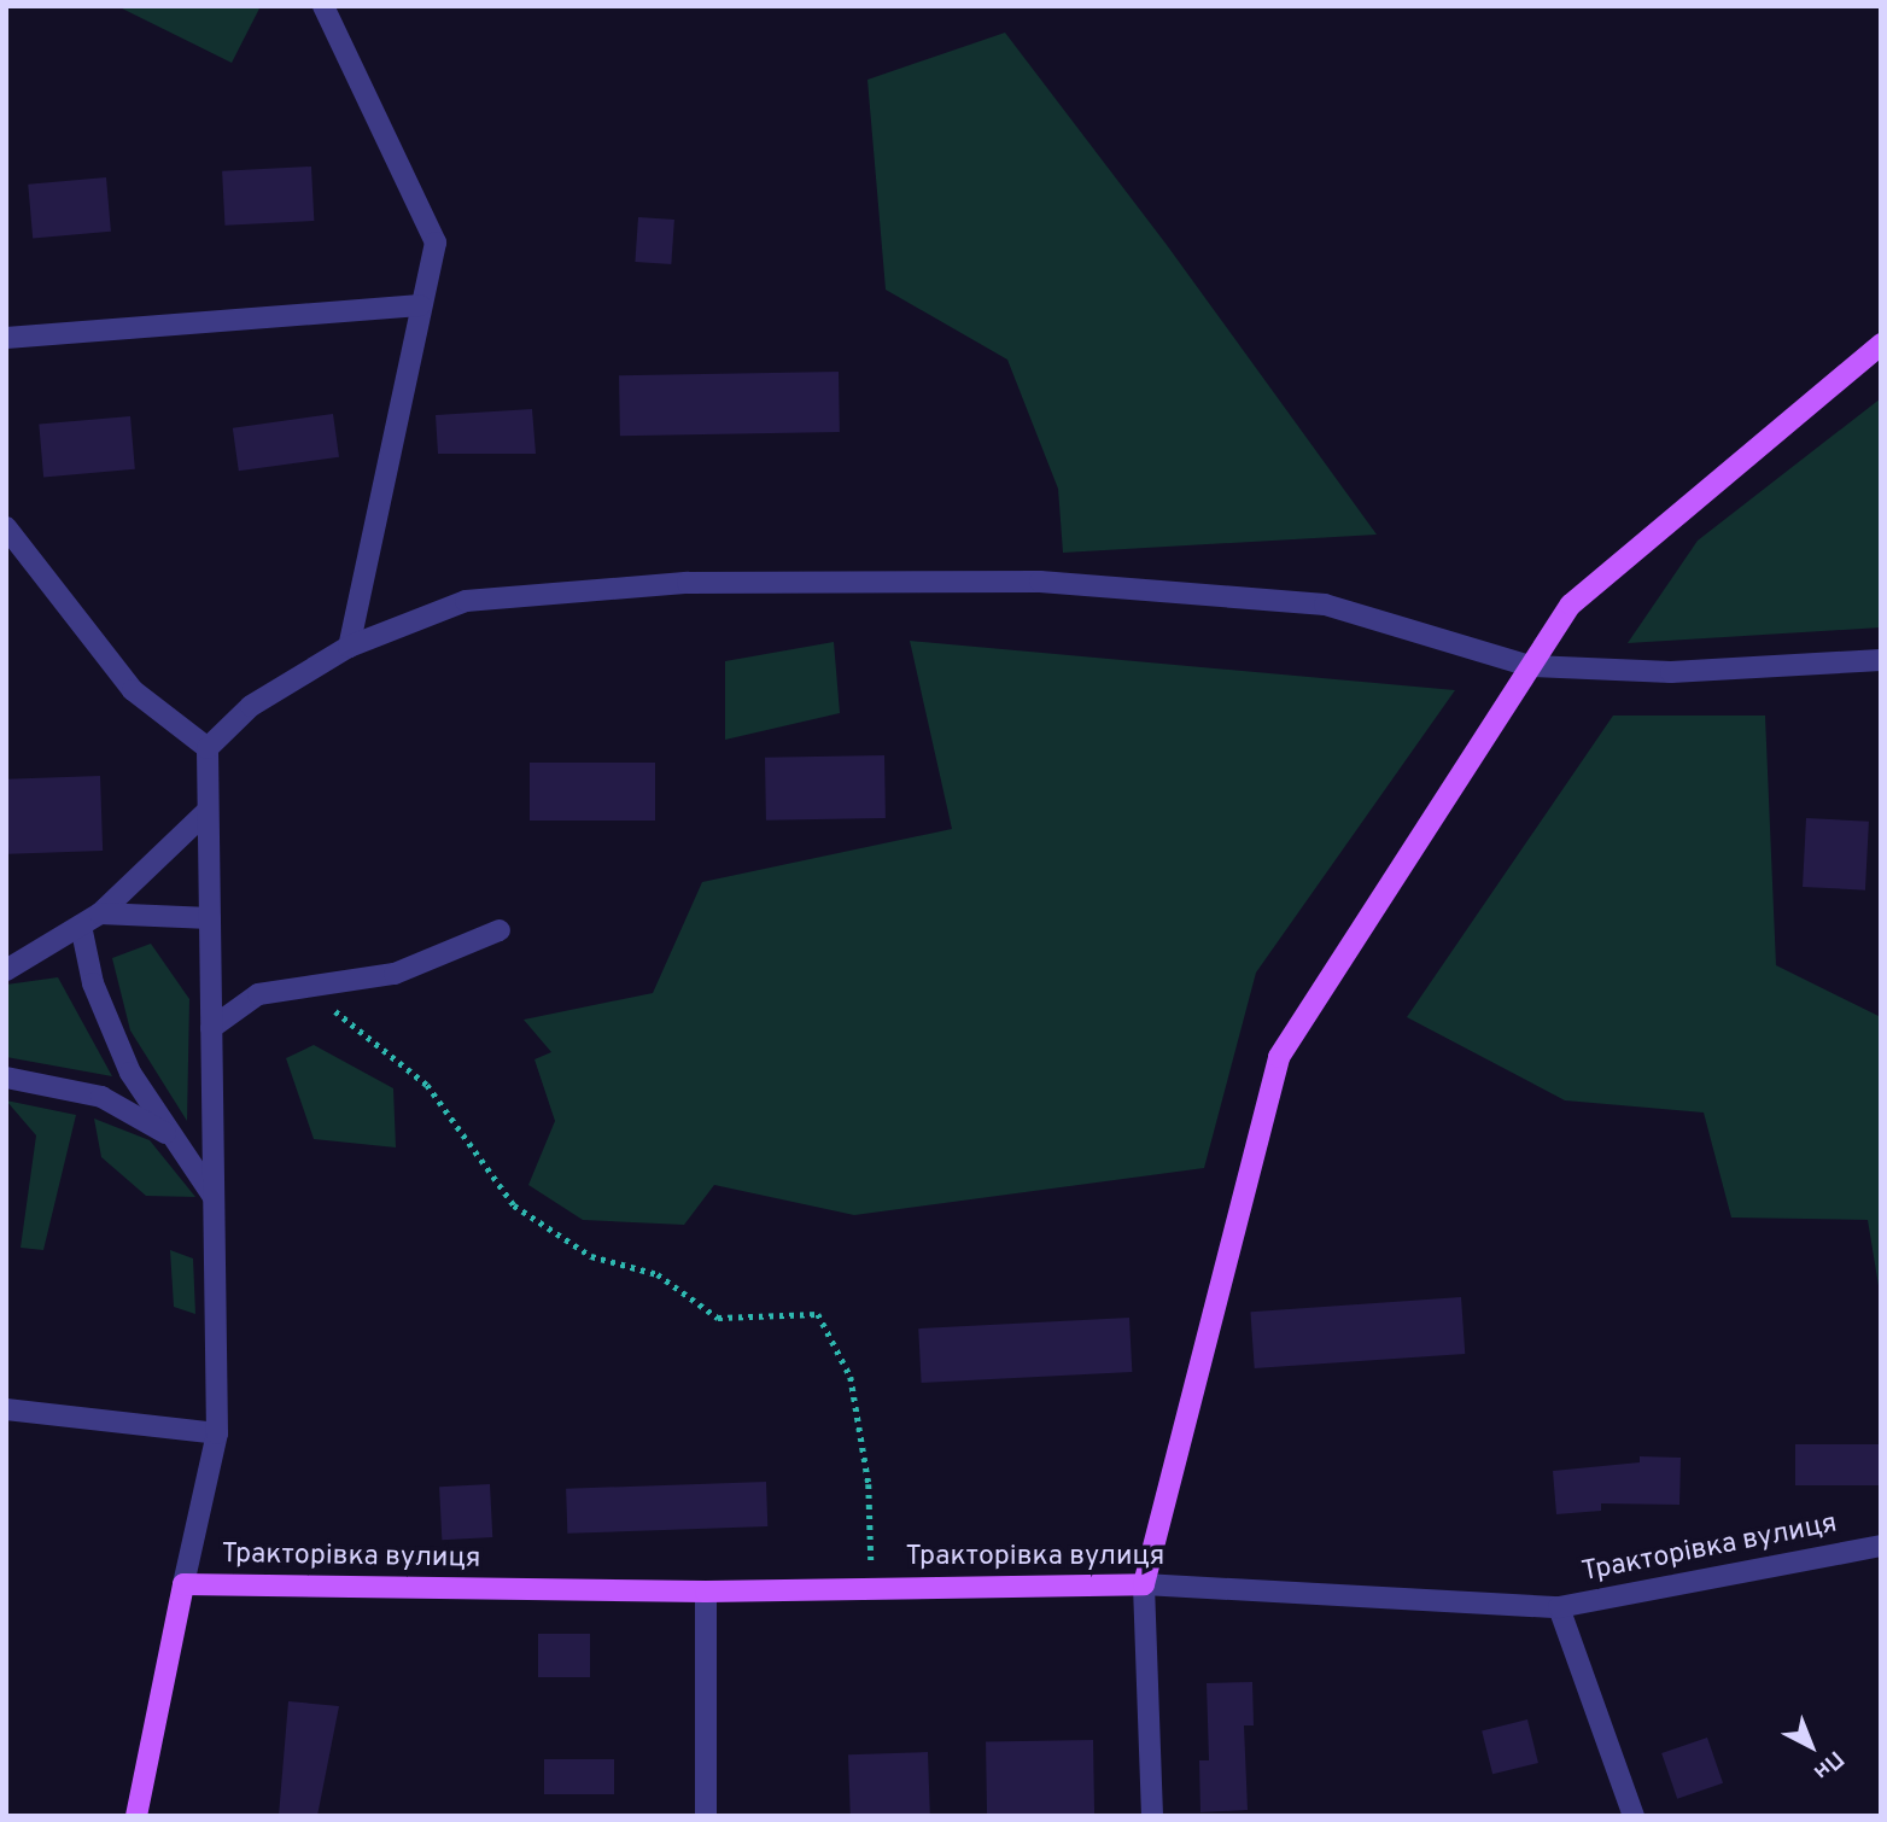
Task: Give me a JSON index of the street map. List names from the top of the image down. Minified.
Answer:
{"streets":{"main road":["Тракторівка вулиця"]},"north":"bottom right"}
